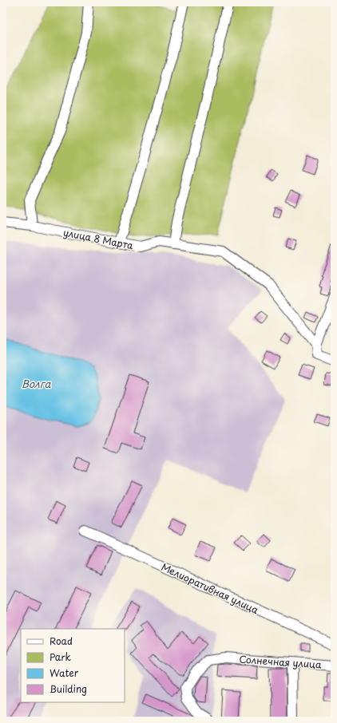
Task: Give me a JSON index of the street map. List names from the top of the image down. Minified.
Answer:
{"streets":{"street":["улица 8 Марта","Мелиоративная улица","Солнечная улица"]},"water":["Волга"],"legend":["Road","Park","Water","Building"]}
